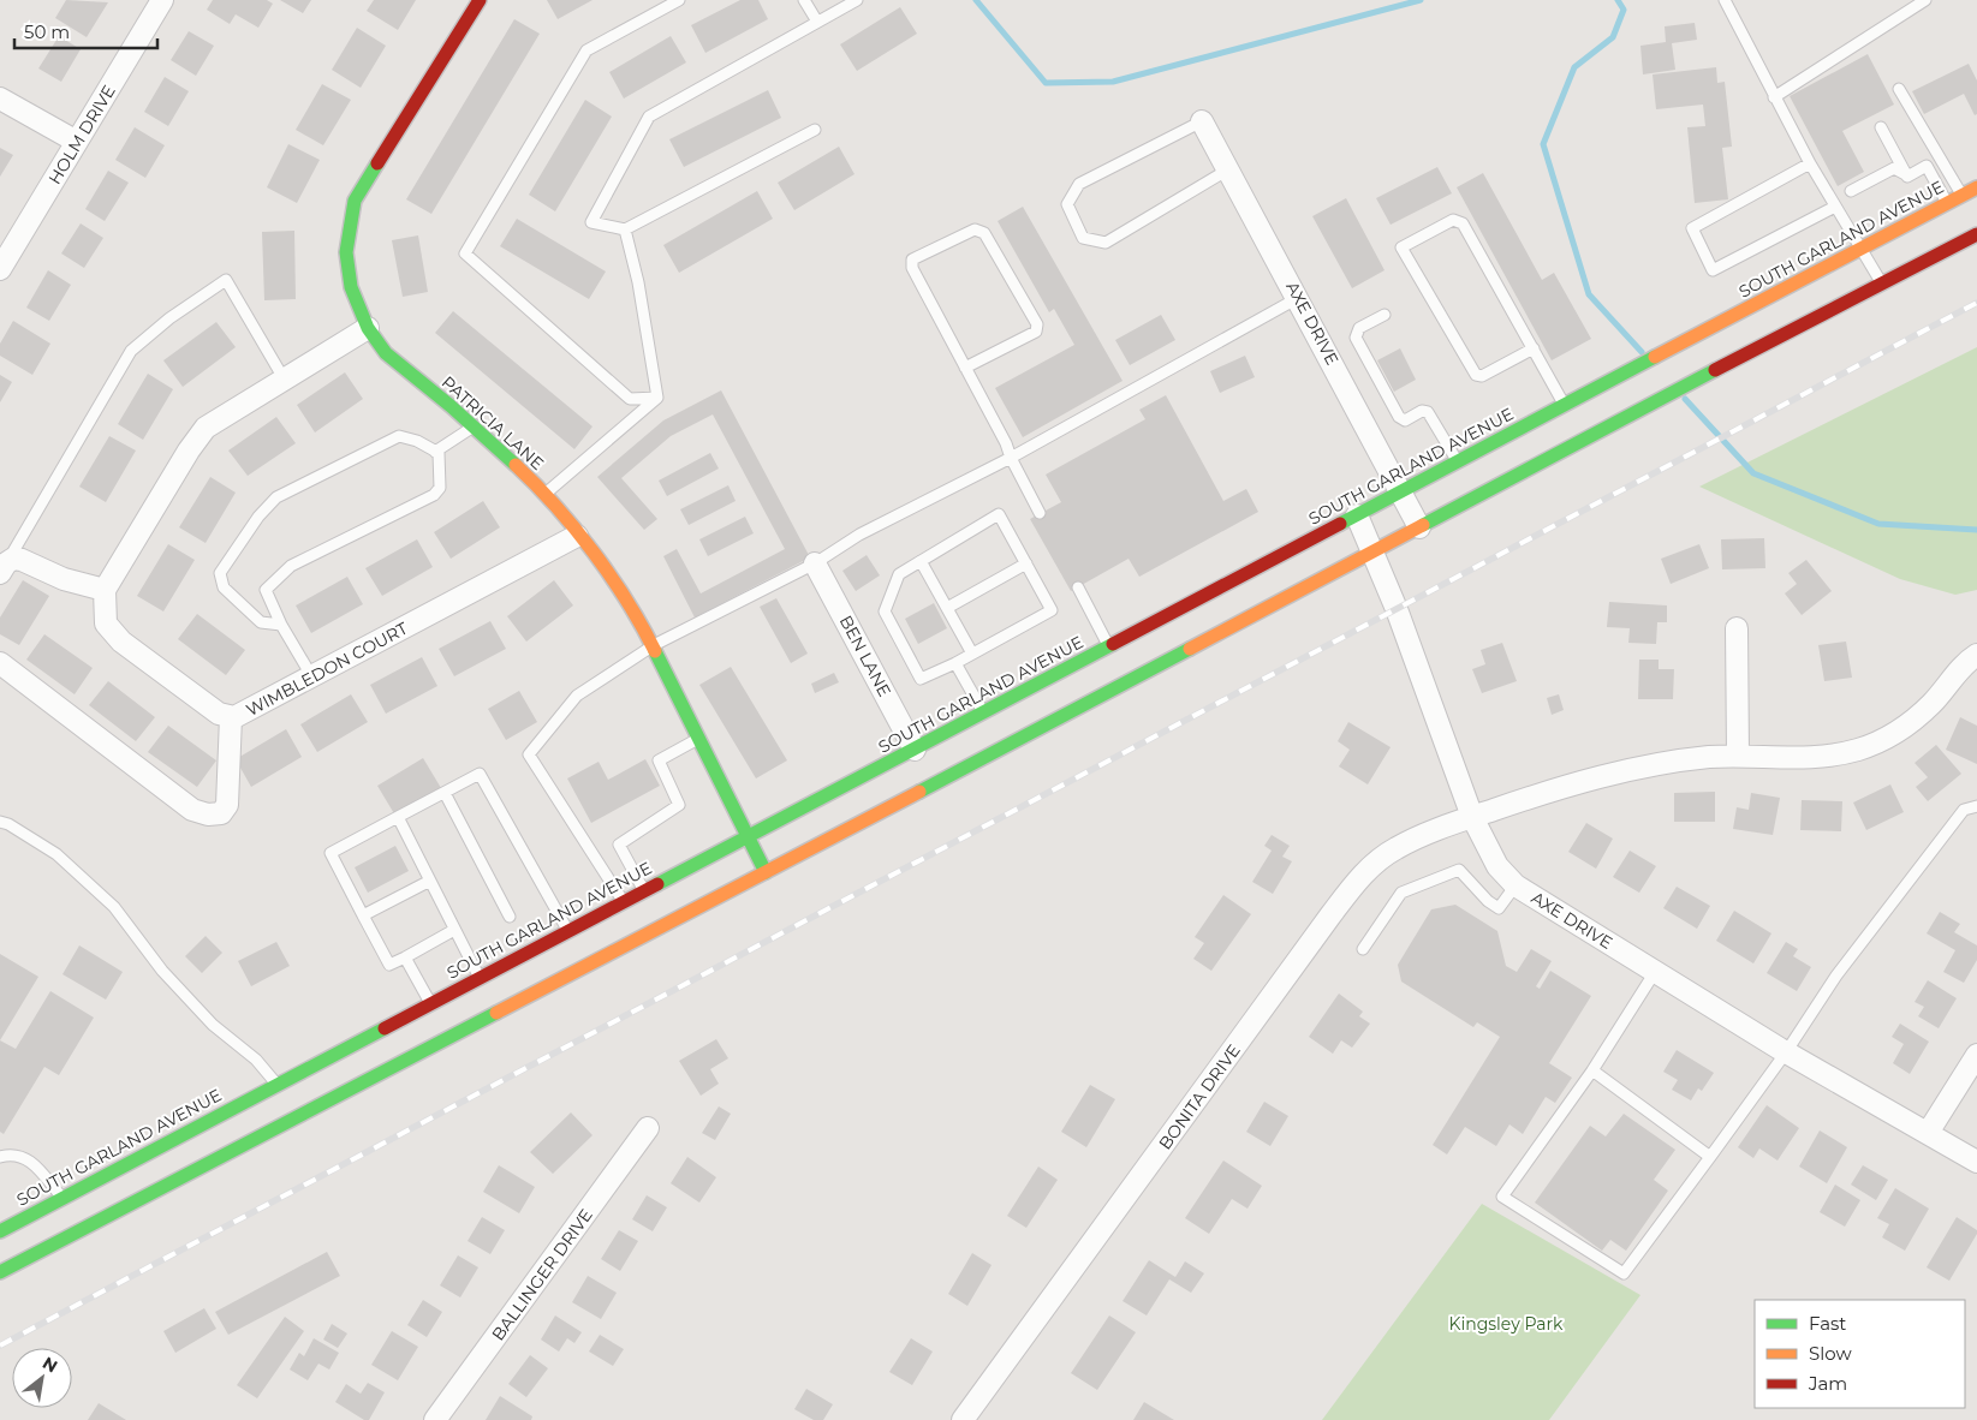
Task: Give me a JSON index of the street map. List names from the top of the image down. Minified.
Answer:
{"streets":{"main road":["SOUTH GARLAND AVENUE","PATRICIA LANE"],"street":["HOLM DRIVE","AXE DRIVE","BEN LANE","WIMBLEDON COURT","BONITA DRIVE","BALLINGER DRIVE"]},"crossings":[["SOUTH GARLAND AVENUE","AXE DRIVE"],["SOUTH GARLAND AVENUE","PATRICIA LANE"],["SOUTH GARLAND AVENUE","BEN LANE"],["AXE DRIVE","BONITA DRIVE"],["PATRICIA LANE","WIMBLEDON COURT"]],"parks":["Kingsley Park"],"legend":["Fast","Slow","Jam"],"scale_bar":"50 m","north":"top right"}
